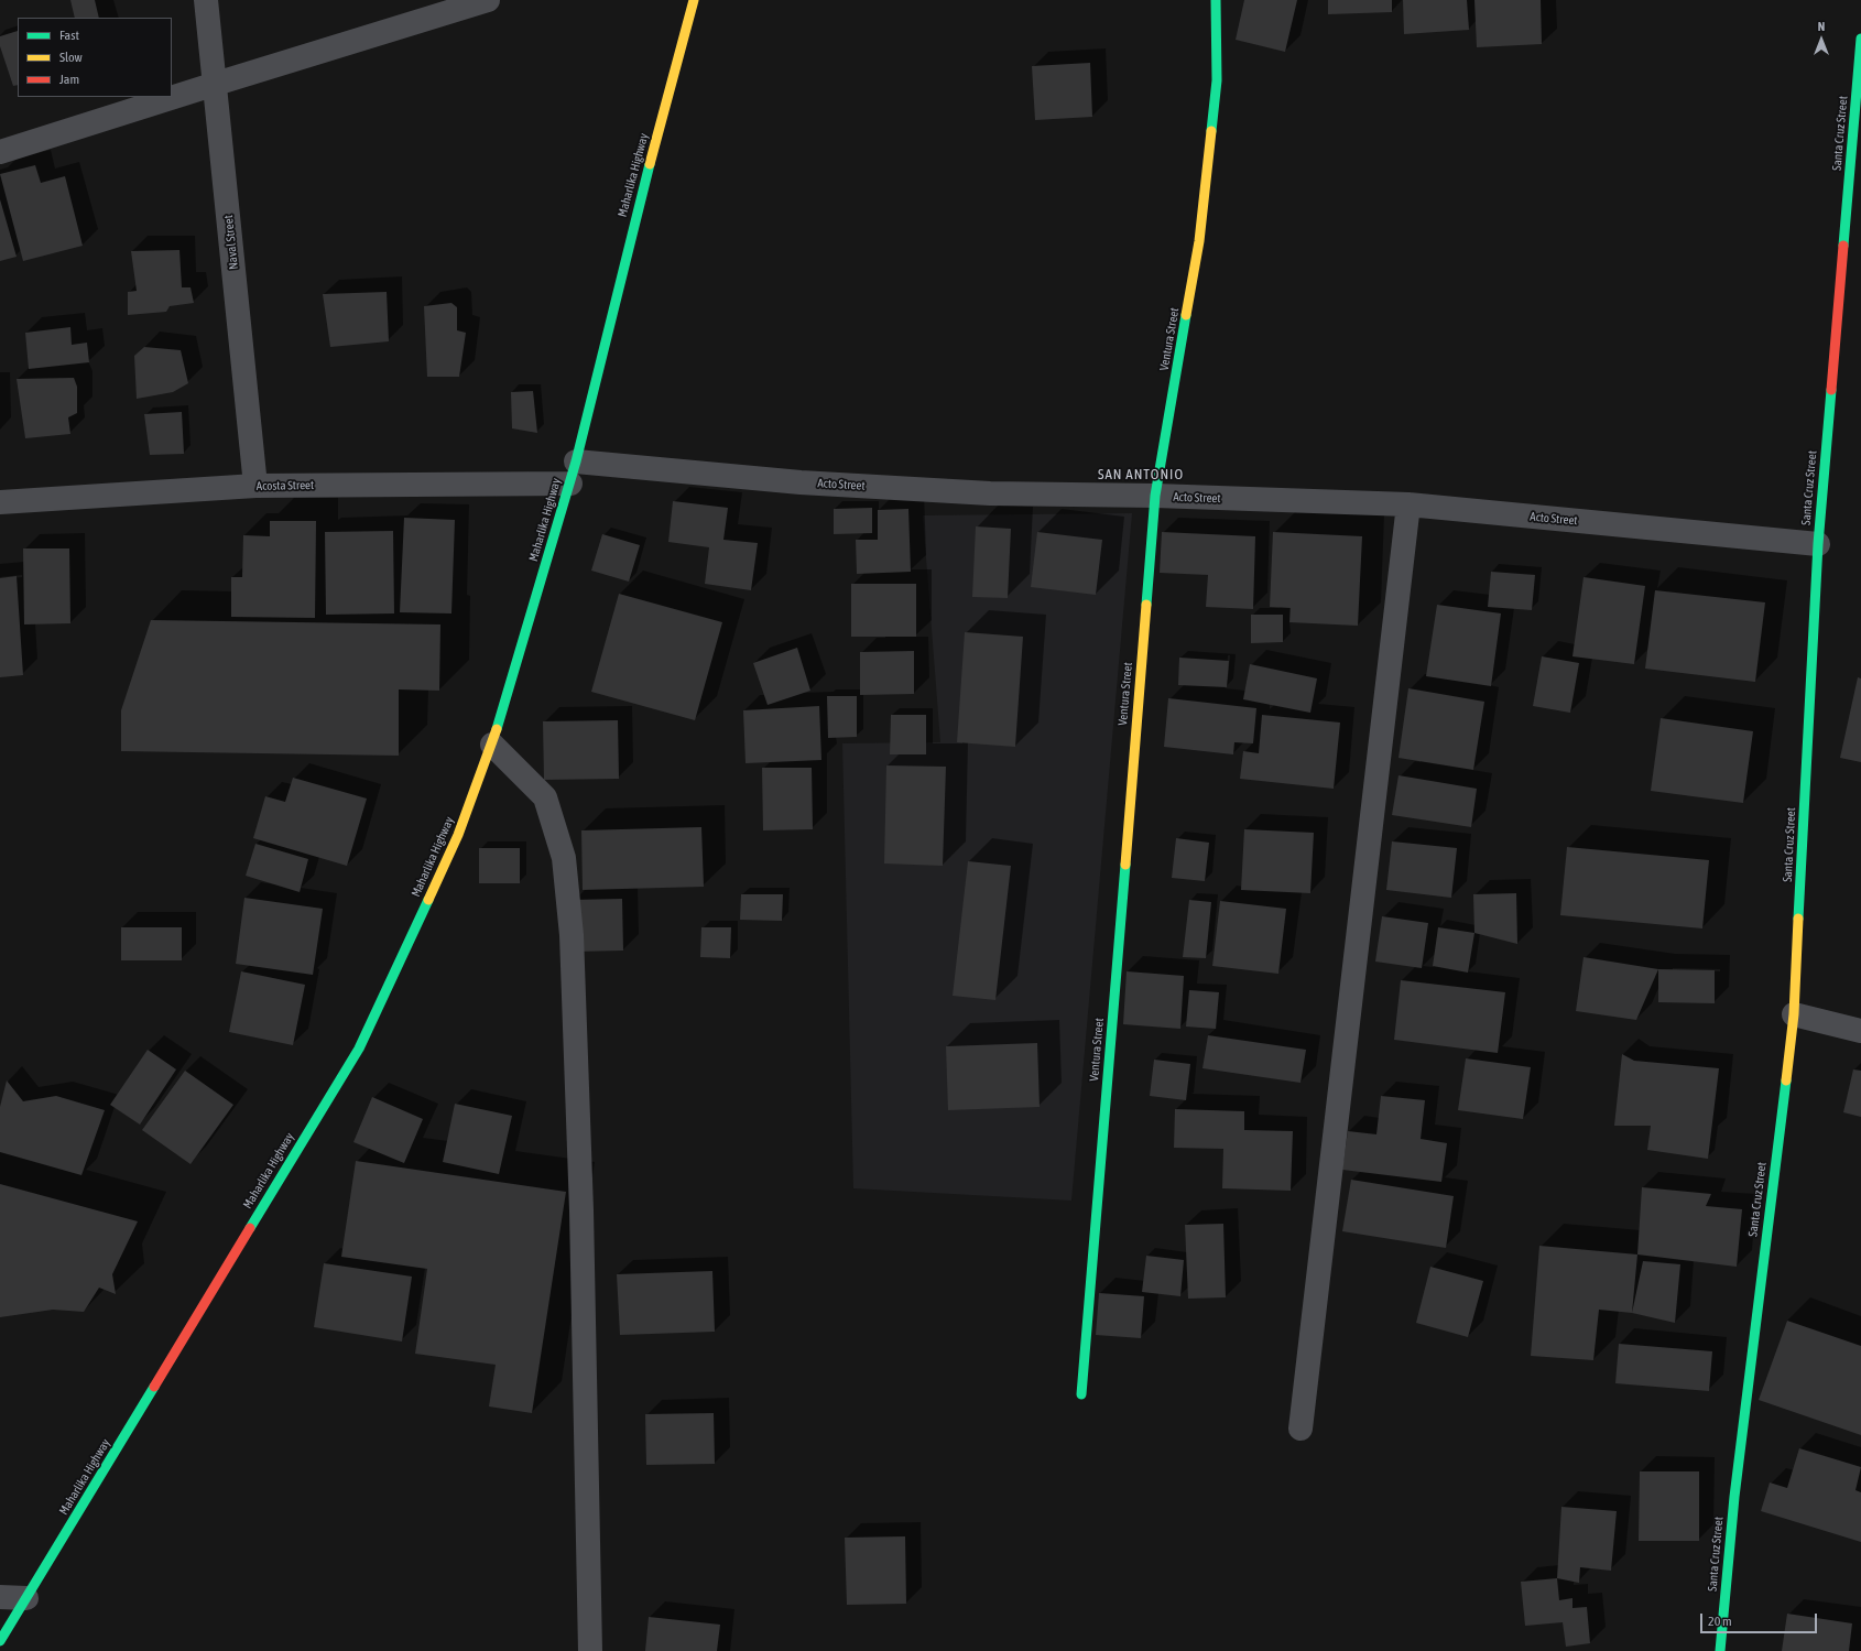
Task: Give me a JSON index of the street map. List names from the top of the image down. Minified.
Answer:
{"streets":{"street":["Santa Cruz Street","Maharlika Highway","Naval Street","Ventura Street","Acto Street","Acosta Street"]},"crossings":[["Santa Cruz Street","Acto Street"],["Maharlika Highway","Acto Street"],["Maharlika Highway","Acosta Street"],["Naval Street","Acosta Street"],["Ventura Street","Acto Street"],["Acto Street","Acosta Street"]],"districts":["SAN ANTONIO"],"legend":["Fast","Slow","Jam"],"scale_bar":"20 m","north":"top"}
